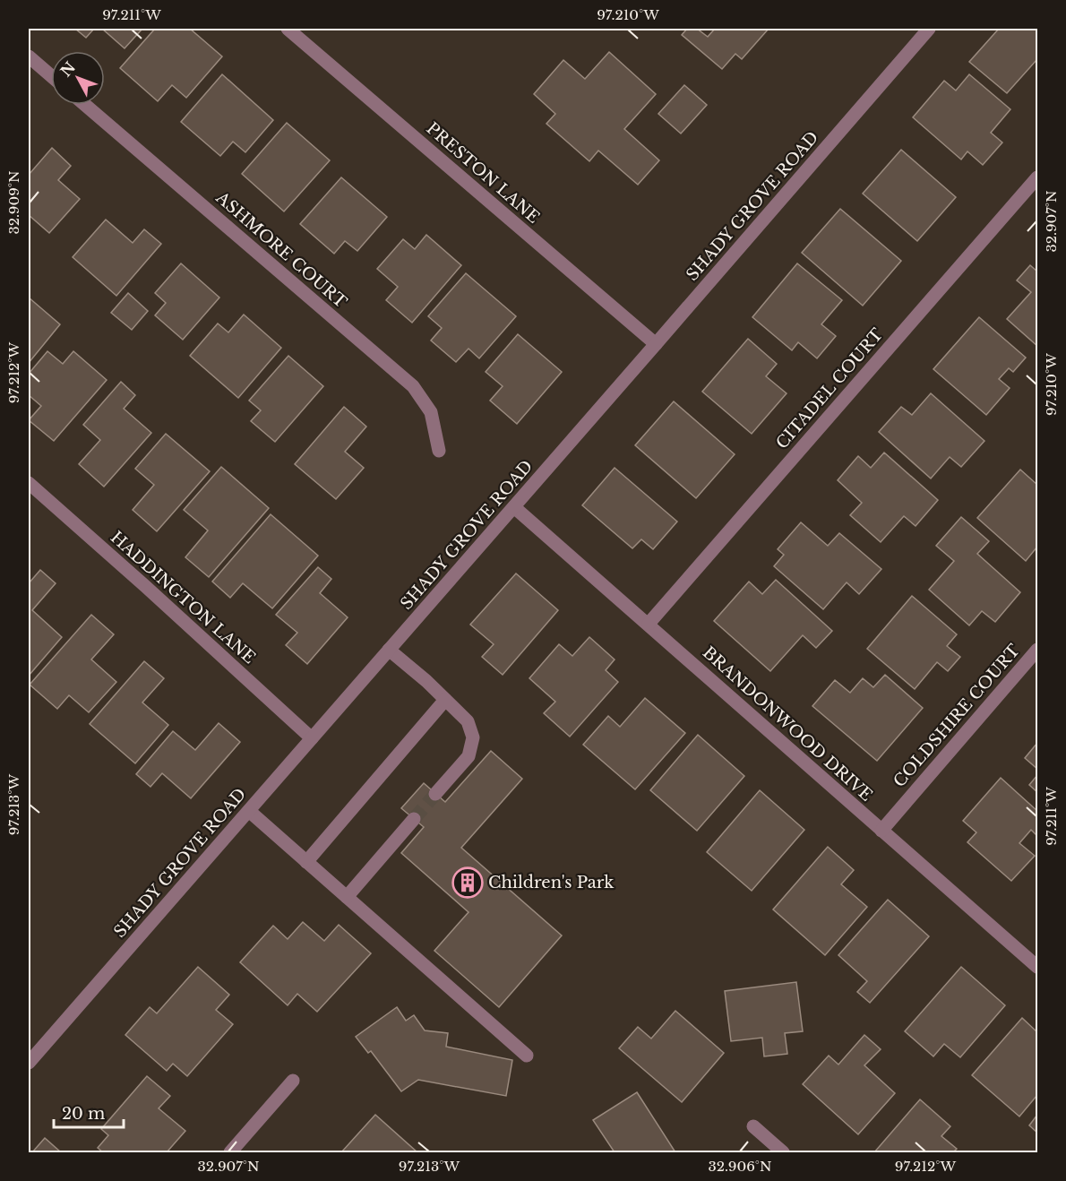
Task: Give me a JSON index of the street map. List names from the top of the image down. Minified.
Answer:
{"streets":{"street":["PRESTON LANE","SHADY GROVE ROAD","ASHMORE COURT","CITADEL COURT","HADDINGTON LANE","COLDSHIRE COURT","BRANDONWOOD DRIVE"]},"crossings":[["PRESTON LANE","SHADY GROVE ROAD"],["SHADY GROVE ROAD","HADDINGTON LANE"],["SHADY GROVE ROAD","BRANDONWOOD DRIVE"],["CITADEL COURT","BRANDONWOOD DRIVE"],["COLDSHIRE COURT","BRANDONWOOD DRIVE"]],"places":{"building":["Children's Park"]},"scale_bar":"20 m","north":"top left","coordinates":["97.211°W","97.210°W","32.909°N","32.907°N","97.212°W","97.213°W","32.906°N"]}
